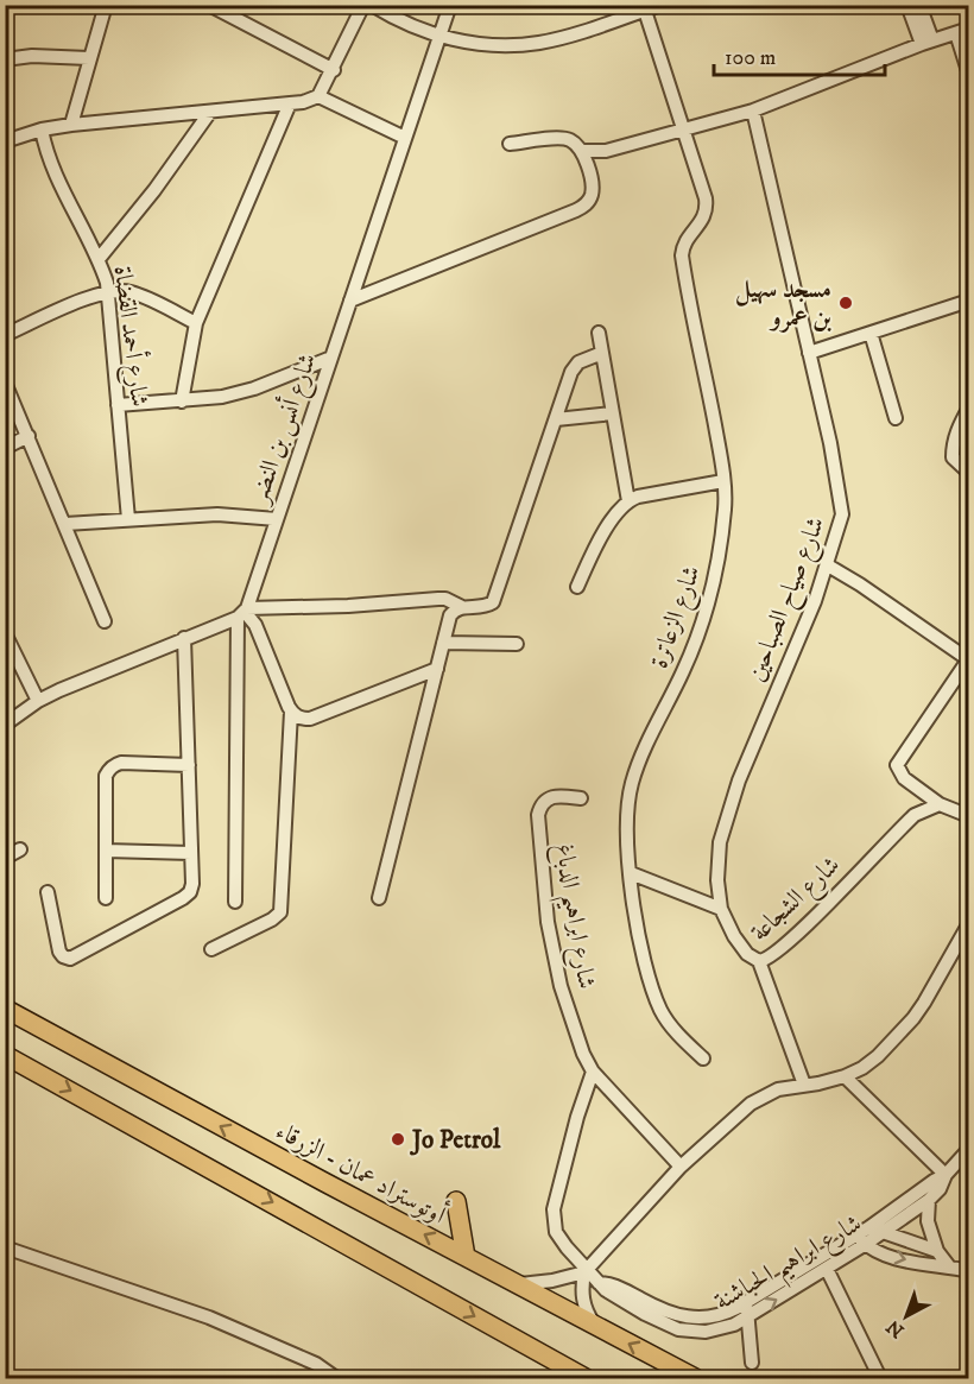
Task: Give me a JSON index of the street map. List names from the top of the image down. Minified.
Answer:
{"streets":{"highway":["أوتوستراد عمان - الزرقاء"],"street":["شارع أحمد القضاة","شارع أنس بن النضر","شارع صياح الصباحين","شارع الزعاترة","شارع الشجاعة","شارع ابراهيم الدباغ","شارع ابراهيم الحباشنة"]},"crossings":[["شارع صياح الصباحين","شارع الشجاعة"],["شارع ابراهيم الدباغ","شارع ابراهيم الحباشنة"]],"places":["مسجد سهيل بن عمرو","Jo Petrol"],"scale_bar":"100 m","north":"bottom left"}
